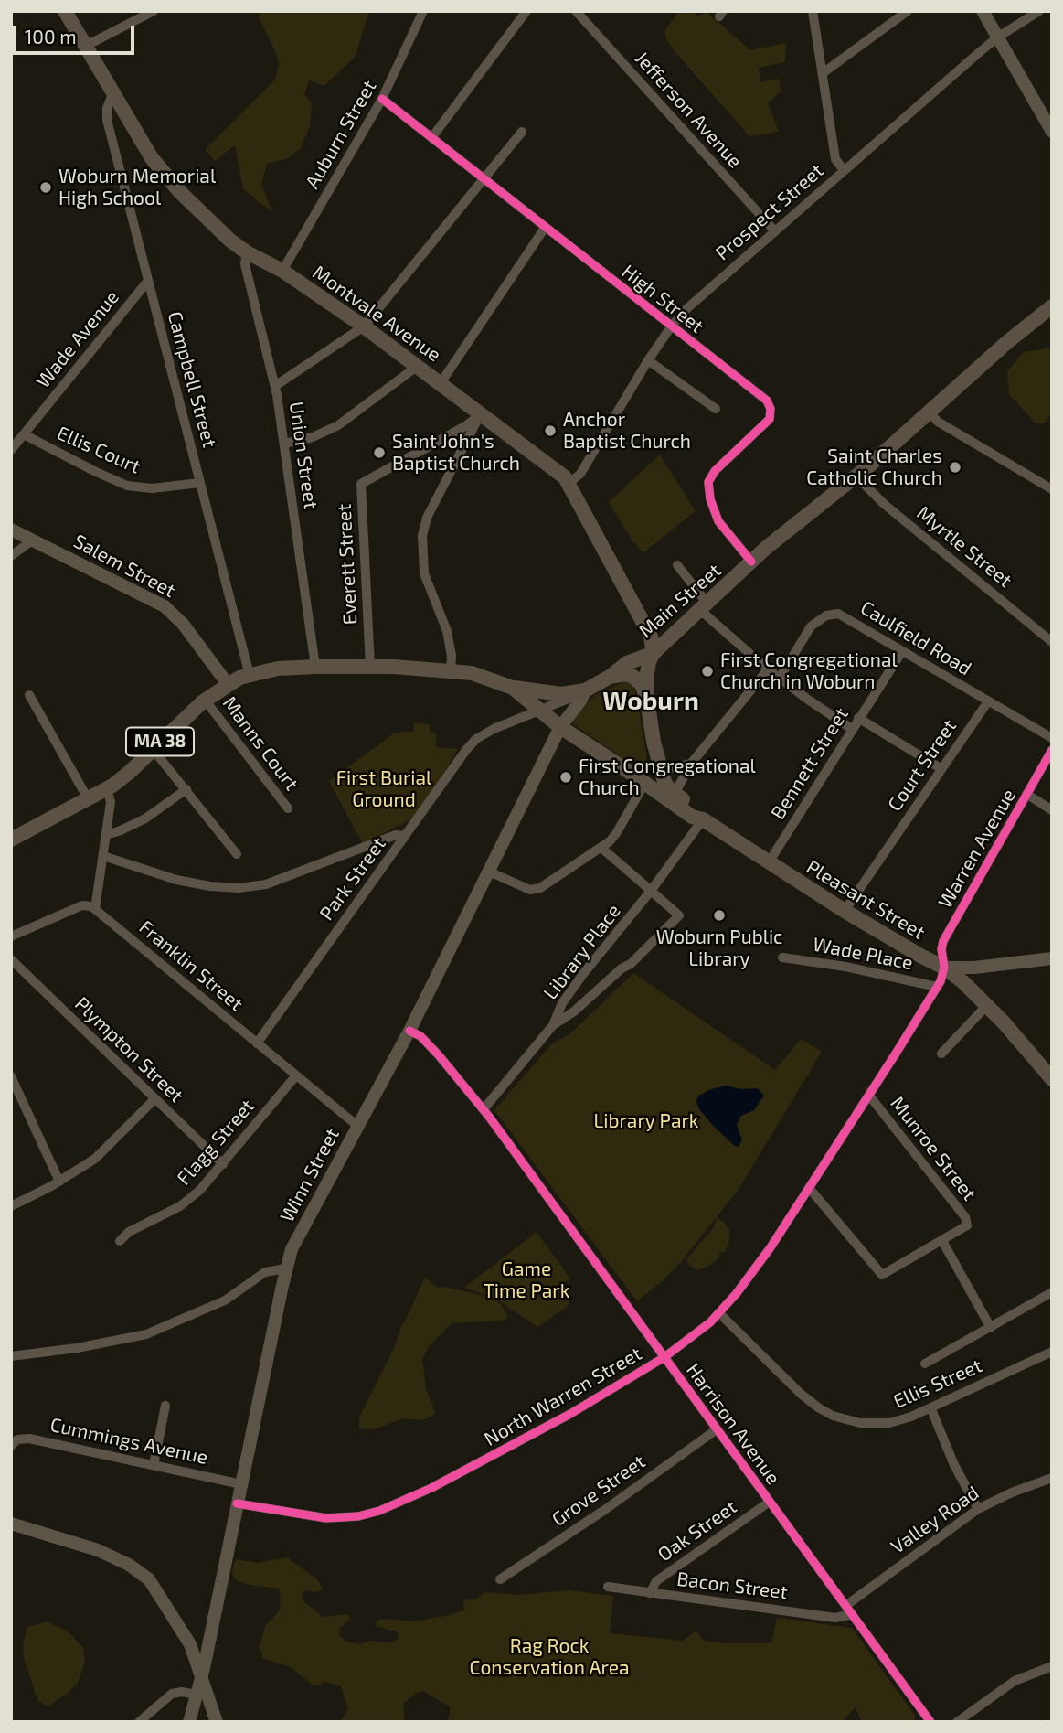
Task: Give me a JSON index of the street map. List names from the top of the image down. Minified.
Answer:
{"streets":{"main road":["Montvale Avenue","Salem Street","Main Street","MA 38","Pleasant Street","Winn Street"],"street":["Jefferson Avenue","Auburn Street","Prospect Street","High Street","Wade Avenue","Campbell Street","Ellis Court","Union Street","Myrtle Street","Everett Street","Caulfield Road","Manns Court","Bennett Street","Court Street","Warren Avenue","Park Street","Library Place","Wade Place","Franklin Street","Plympton Street","Flagg Street","Munroe Street","Ellis Street","North Warren Street","Harrison Avenue","Cummings Avenue","Grove Street","Valley Road","Oak Street","Bacon Street"]},"crossings":[["Jefferson Avenue","Prospect Street"],["Auburn Street","High Street"],["Auburn Street","Montvale Avenue"],["Prospect Street","High Street"],["Prospect Street","Montvale Avenue"],["High Street","Main Street"],["Montvale Avenue","Campbell Street"],["Montvale Avenue","Union Street"],["Montvale Avenue","Everett Street"],["Montvale Avenue","Main Street"],["Wade Avenue","Campbell Street"],["Wade Avenue","Ellis Court"],["Campbell Street","Ellis Court"],["Campbell Street","Main Street"],["Union Street","Main Street"],["Myrtle Street","Main Street"],["Everett Street","Main Street"],["Salem Street","Main Street"],["Main Street","Manns Court"],["Main Street","Park Street"],["Main Street","Pleasant Street"],["Main Street","Winn Street"],["Caulfield Road","Bennett Street"],["Caulfield Road","Court Street"],["Bennett Street","Pleasant Street"],["Court Street","Pleasant Street"],["Warren Avenue","Pleasant Street"],["Warren Avenue","North Warren Street"],["Park Street","Franklin Street"],["Park Street","Winn Street"],["Pleasant Street","Library Place"],["Pleasant Street","Winn Street"],["Pleasant Street","North Warren Street"],["Wade Place","North Warren Street"],["Franklin Street","Flagg Street"],["Franklin Street","Winn Street"],["Plympton Street","Flagg Street"],["Munroe Street","North Warren Street"],["Winn Street","North Warren Street"],["Winn Street","Harrison Avenue"],["Winn Street","Cummings Avenue"],["Ellis Street","North Warren Street"],["North Warren Street","Harrison Avenue"],["Harrison Avenue","Grove Street"],["Harrison Avenue","Valley Road"],["Harrison Avenue","Oak Street"],["Harrison Avenue","Bacon Street"],["Valley Road","Bacon Street"],["Oak Street","Bacon Street"]],"districts":["Woburn"],"parks":["First Burial Ground","Library Park","Game Time Park","Rag Rock Conservation Area"],"places":["Woburn Memorial High School","Anchor Baptist Church","Saint John's Baptist Church","Saint Charles Catholic Church","First Congregational Church in Woburn","First Congregational Church","Woburn Public Library"],"scale_bar":"100 m"}
